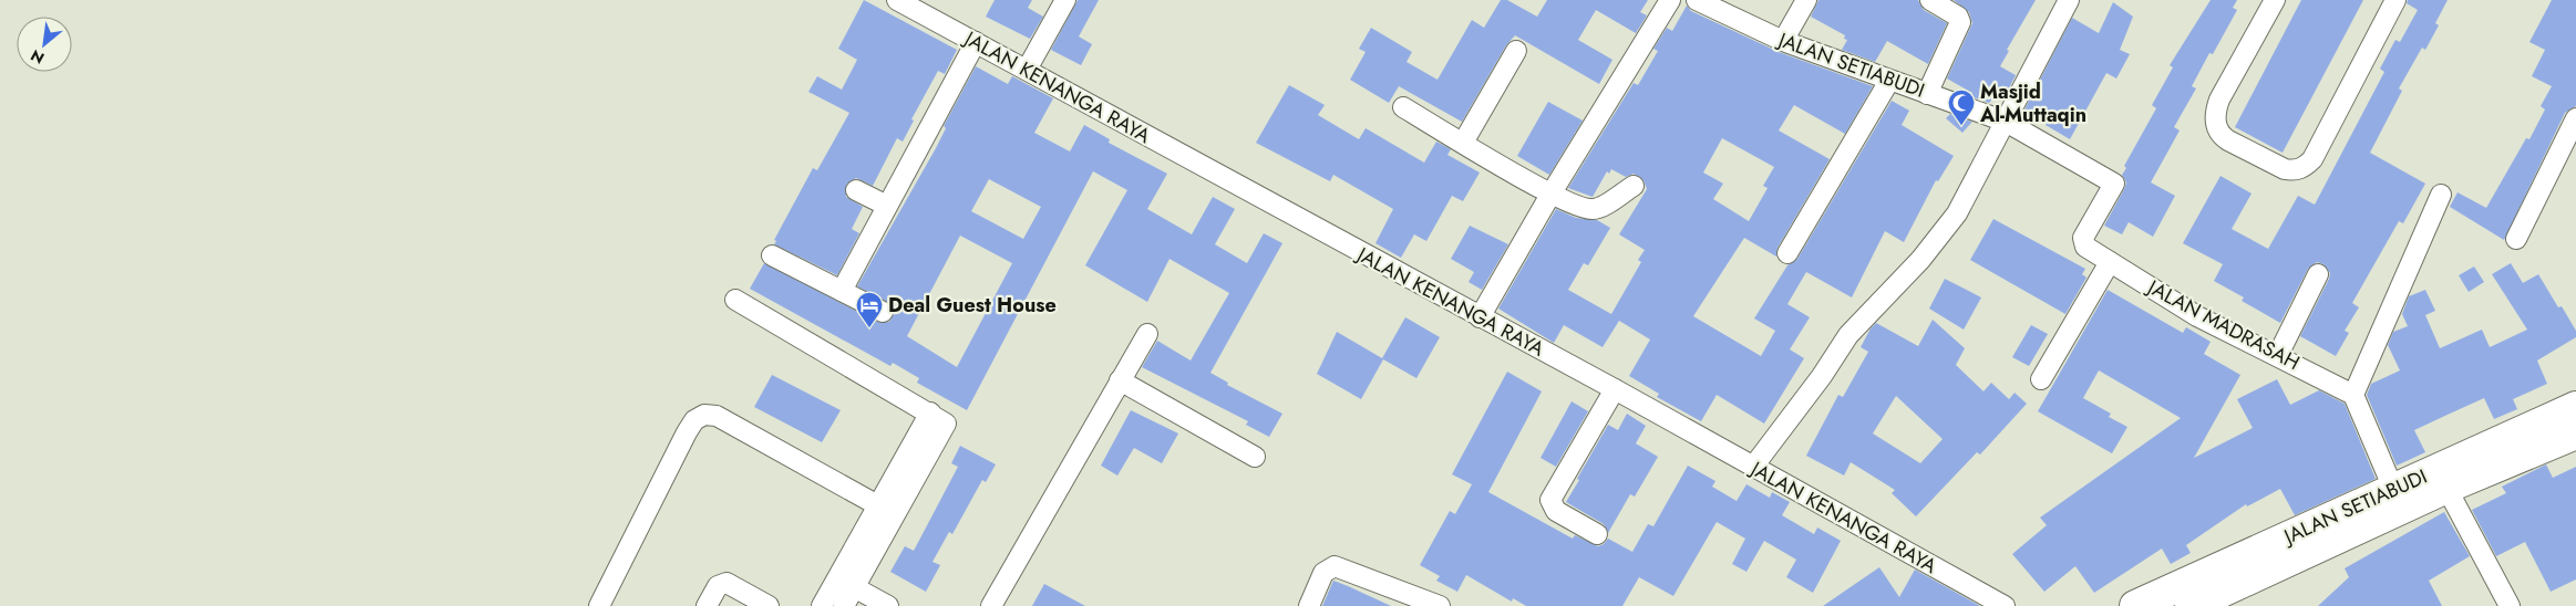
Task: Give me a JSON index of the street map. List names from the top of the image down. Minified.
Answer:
{"streets":{"main road":["JALAN SETIABUDI"],"street":["JALAN KENANGA RAYA","JALAN MADRASAH"]},"crossings":[["JALAN SETIABUDI","JALAN MADRASAH"]],"places":{"mosque":["Masjid Al-Muttaqin"],"hotel":["Deal Guest House"]},"north":"bottom left"}
